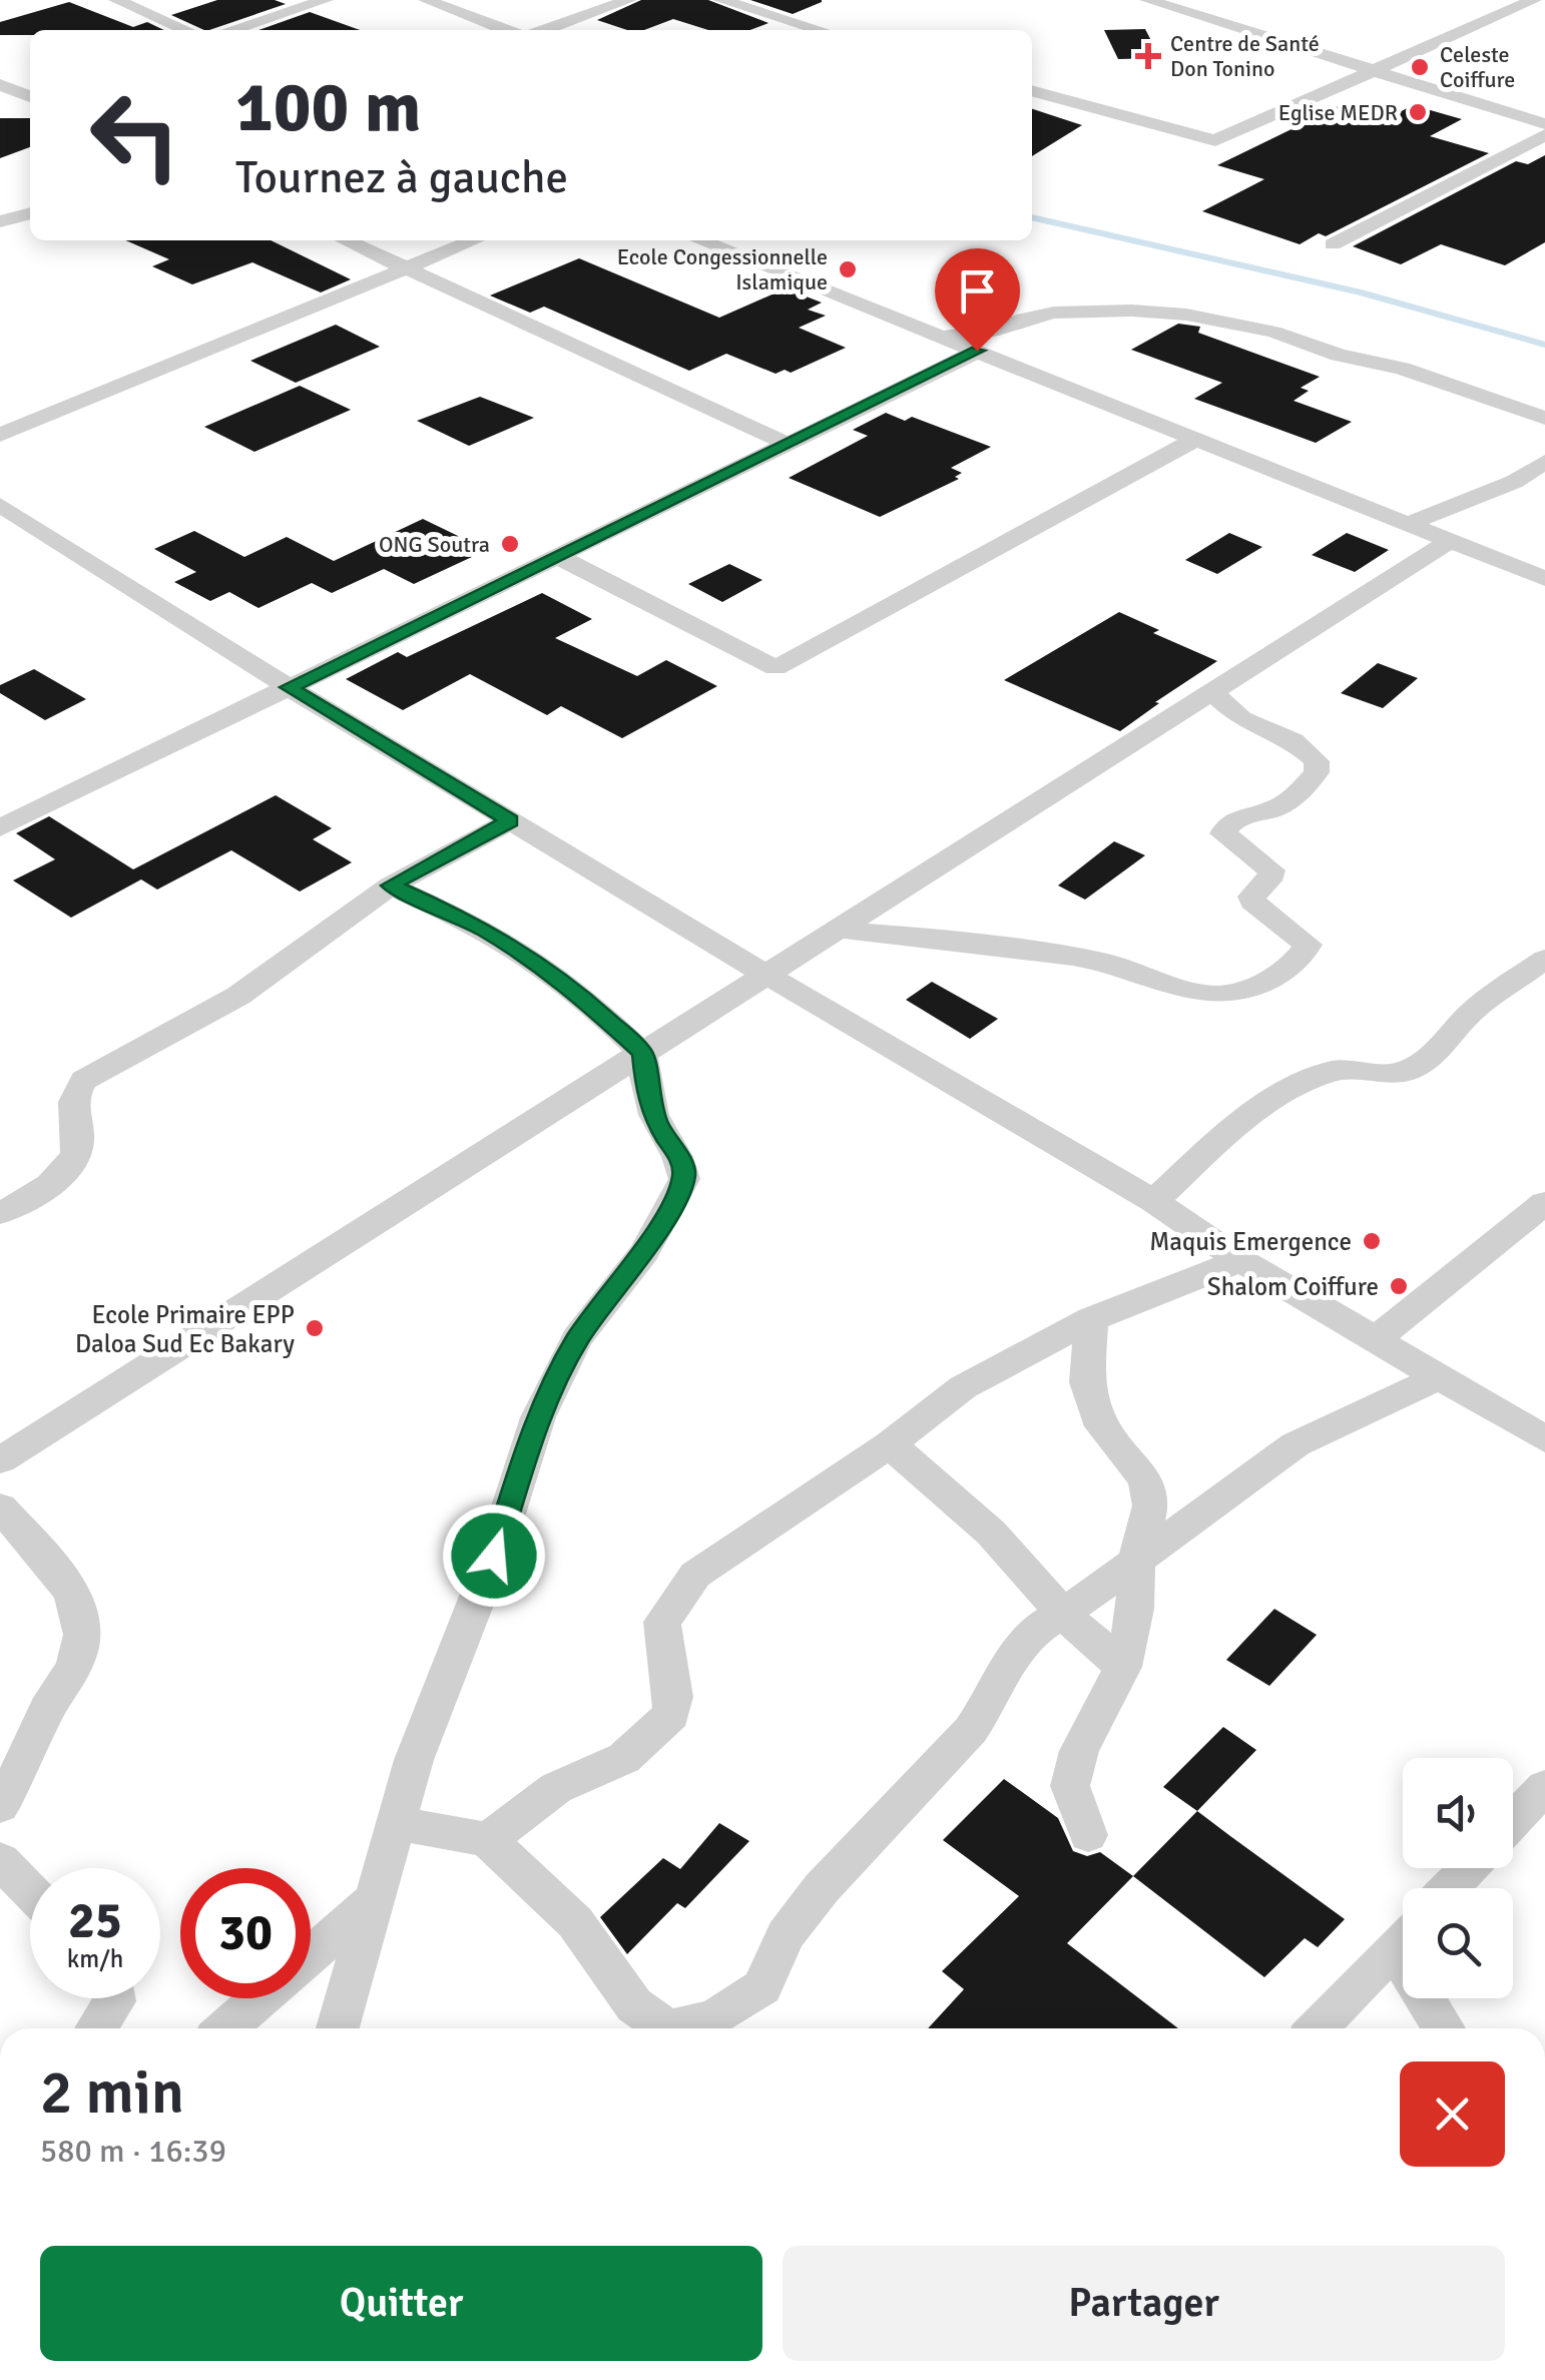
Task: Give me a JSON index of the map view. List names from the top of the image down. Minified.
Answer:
{"places":{"health":["Centre de Santé Don Tonino"],"other":["Celeste Coiffure","Eglise MEDR","Ecole Congessionnelle Islamique","ONG Soutra","Maquis Emergence","Shalom Coiffure","Ecole Primaire EPP Daloa Sud Ec Bakary"]},"page":{"turn":["100 m","Tournez à gauche"],"speed":"25 km/h","limit":"30","heading":["2 min","580 m · 16:39"],"buttons":["Quitter","Partager"]}}
